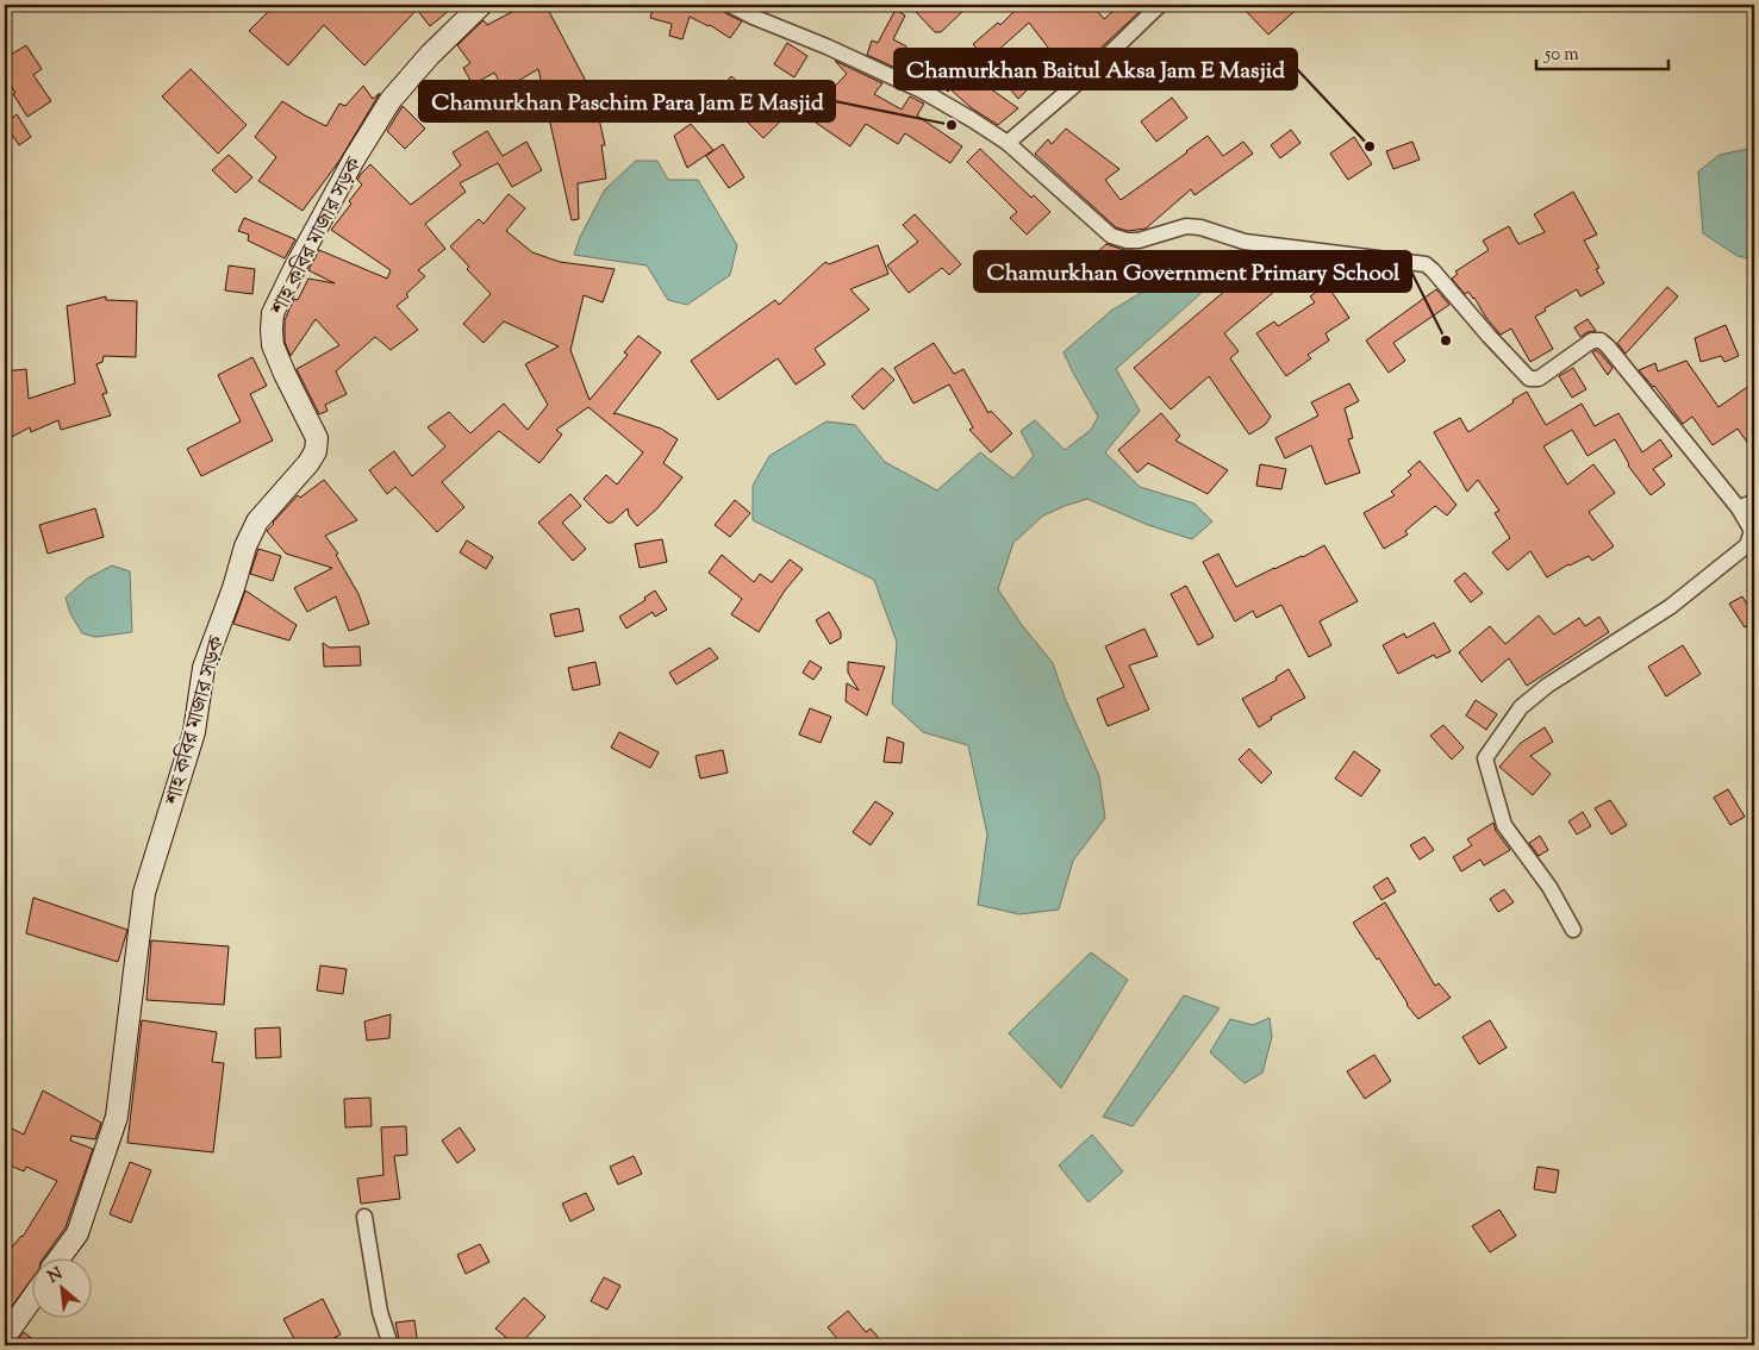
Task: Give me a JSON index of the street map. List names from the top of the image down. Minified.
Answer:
{"streets":{"street":["শাহ কবির মাজার সড়ক"]},"places":["Chamurkhan Paschim Para Jam E Masjid","Chamurkhan Baitul Aksa Jam E Masjid","Chamurkhan Government Primary School"],"scale_bar":"50 m","north":"top left"}
